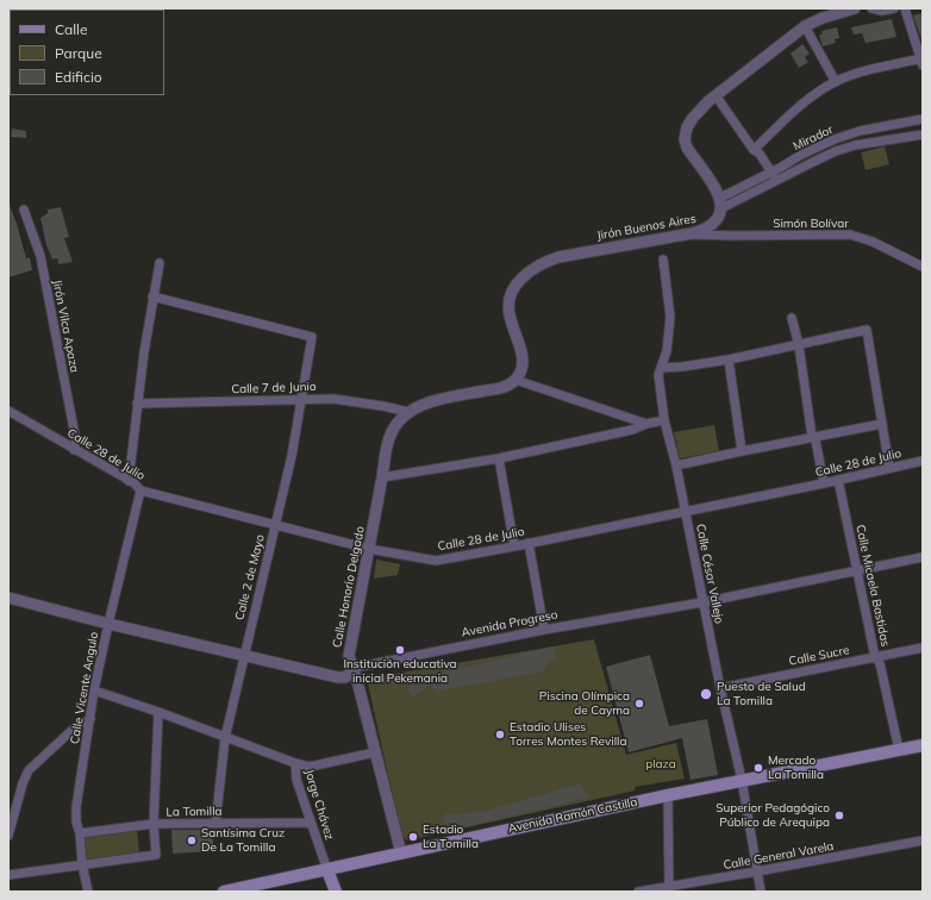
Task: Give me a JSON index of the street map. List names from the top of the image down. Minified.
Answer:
{"streets":{"main road":["Avenida Ramón Castilla"],"street":["Mirador","Simón Bolívar","Jirón Buenos Aires","Jirón Vilca Apaza","Calle 7 de Junio","Calle 28 de Julio","Calle César Vallejo","Calle 2 de Mayo","Calle Micaela Bastidas","Calle Honorio Delgado","Avenida Progreso","Calle Sucre","Calle Vicente Angulo","Jorge Chávez","La Tomilla","Calle General Varela"]},"crossings":[["Mirador","Jirón Buenos Aires"],["Simón Bolívar","Jirón Buenos Aires"],["Jirón Vilca Apaza","Calle 28 de Julio"],["Calle 7 de Junio","Calle 2 de Mayo"],["Calle 7 de Junio","Calle Honorio Delgado"],["Calle 28 de Julio","Calle César Vallejo"],["Calle 28 de Julio","Calle 2 de Mayo"],["Calle 28 de Julio","Calle Micaela Bastidas"],["Calle 28 de Julio","Calle Honorio Delgado"],["Calle 28 de Julio","Calle Vicente Angulo"],["Calle César Vallejo","Avenida Progreso"],["Calle César Vallejo","Calle Sucre"],["Calle César Vallejo","Avenida Ramón Castilla"],["Calle César Vallejo","Calle General Varela"],["Calle 2 de Mayo","Avenida Progreso"],["Calle 2 de Mayo","Jorge Chávez"],["Calle 2 de Mayo","La Tomilla"],["Calle Micaela Bastidas","Avenida Progreso"],["Calle Micaela Bastidas","Calle Sucre"],["Calle Micaela Bastidas","Avenida Ramón Castilla"],["Calle Honorio Delgado","Avenida Progreso"],["Calle Honorio Delgado","Avenida Ramón Castilla"],["Avenida Progreso","Calle Vicente Angulo"],["Calle Vicente Angulo","Jorge Chávez"],["Calle Vicente Angulo","La Tomilla"],["Jorge Chávez","La Tomilla"],["Jorge Chávez","Avenida Ramón Castilla"]],"parks":["plaza"],"places":["Institución educativa inicial Pekemania","Puesto de Salud La Tomilla","Piscina Olímpica de Cayma","Estadio Ulises Torres Montes Revilla","Mercado La Tomilla","Superior Pedagógico Público de Arequipa","Estadio La Tomilla","Santísima Cruz De La Tomilla"],"legend":["Calle","Parque","Edificio"]}
